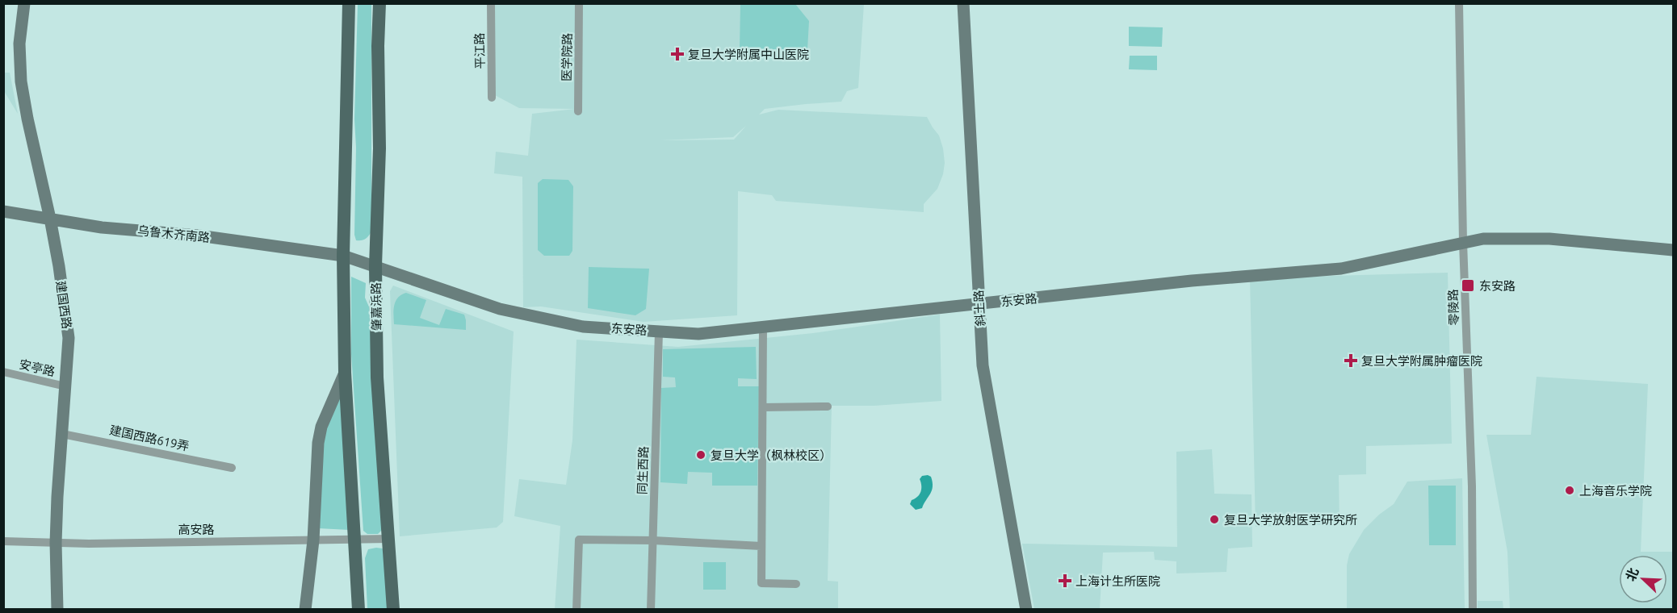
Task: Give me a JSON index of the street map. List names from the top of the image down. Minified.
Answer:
{"streets":{"main road":["肇嘉浜路"],"street":["平江路","医学院路","乌鲁木齐南路","东安路","建国西路","零陵路","斜土路","安亭路","建国西路619弄","同生西路","高安路"]},"crossings":[["乌鲁木齐南路","东安路"],["乌鲁木齐南路","建国西路"],["东安路","肇嘉浜路"],["东安路","零陵路"],["东安路","斜土路"],["东安路","同生西路"],["建国西路","安亭路"],["建国西路","建国西路619弄"],["建国西路","高安路"],["肇嘉浜路","高安路"]],"places":{"health":["复旦大学附属中山医院","复旦大学附属肿瘤医院","上海计生所医院"],"transit":["东安路"],"other":["复旦大学（枫林校区）","上海音乐学院","复旦大学放射医学研究所"]},"north":"top left"}
